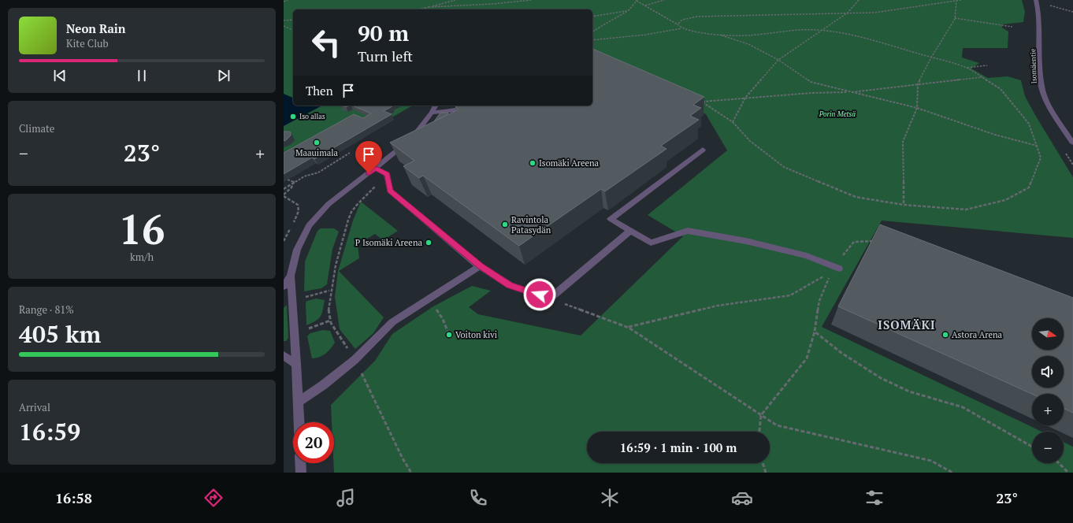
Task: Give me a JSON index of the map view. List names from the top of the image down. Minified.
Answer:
{"streets":{"street":["Isomäentie"]},"districts":["ISOMÄKI"],"parks":["Porin Metsä"],"places":["Iso allas","Maauimala","Isomäki Areena","Ravintola Patasydän","P Isomäki Areena","Voiton kivi","Astora Arena"],"north":"right","page":{"turn":["90 m","Turn left"],"song":["Neon Rain","Kite Club"],"then":"Then","tile":["Climate",["16","km/h"],["Range · 81%","405 km"],["Arrival","16:59"]],"heat":["−","23°","+"],"map_buttons":["+","−"],"limit":"20","trip":"16:59 · 1 min · 100 m","tabs":["16:58","23°"]}}
